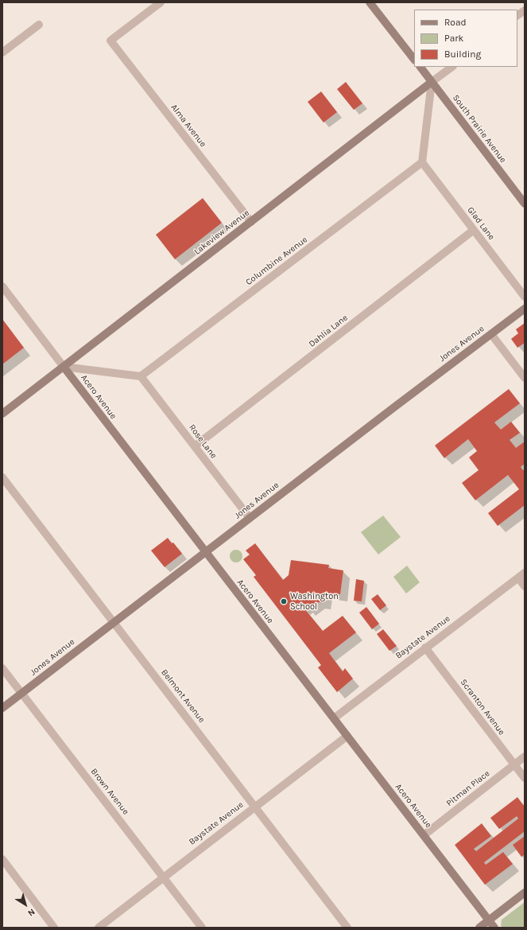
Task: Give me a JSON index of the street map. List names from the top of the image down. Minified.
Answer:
{"streets":{"street":["Alma Avenue","South Prairie Avenue","Glad Lane","Lakeview Avenue","Columbine Avenue","Dahlia Lane","Jones Avenue","Acero Avenue","Rose Lane","Baystate Avenue","Belmont Avenue","Scranton Avenue","Pitman Place","Brown Avenue"]},"crossings":[["Alma Avenue","Lakeview Avenue"],["South Prairie Avenue","Lakeview Avenue"],["Glad Lane","Columbine Avenue"],["Glad Lane","Dahlia Lane"],["Lakeview Avenue","Acero Avenue"],["Columbine Avenue","Rose Lane"],["Dahlia Lane","Rose Lane"],["Jones Avenue","Acero Avenue"],["Jones Avenue","Rose Lane"],["Jones Avenue","Belmont Avenue"],["Jones Avenue","Brown Avenue"],["Acero Avenue","Baystate Avenue"],["Acero Avenue","Pitman Place"],["Baystate Avenue","Belmont Avenue"],["Baystate Avenue","Scranton Avenue"],["Baystate Avenue","Brown Avenue"],["Scranton Avenue","Pitman Place"]],"places":["Washington School"],"legend":["Road","Park","Building"],"north":"bottom right"}
